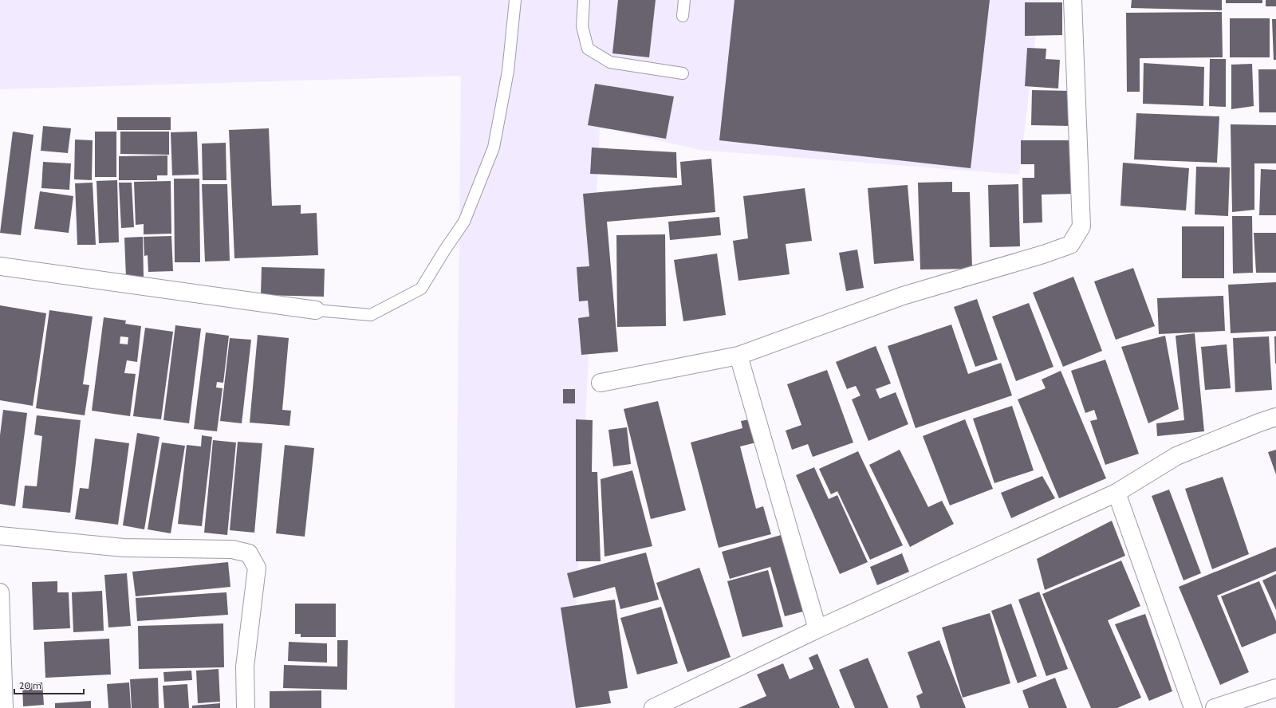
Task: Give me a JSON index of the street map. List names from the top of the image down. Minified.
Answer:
{"scale_bar":"20 m"}
